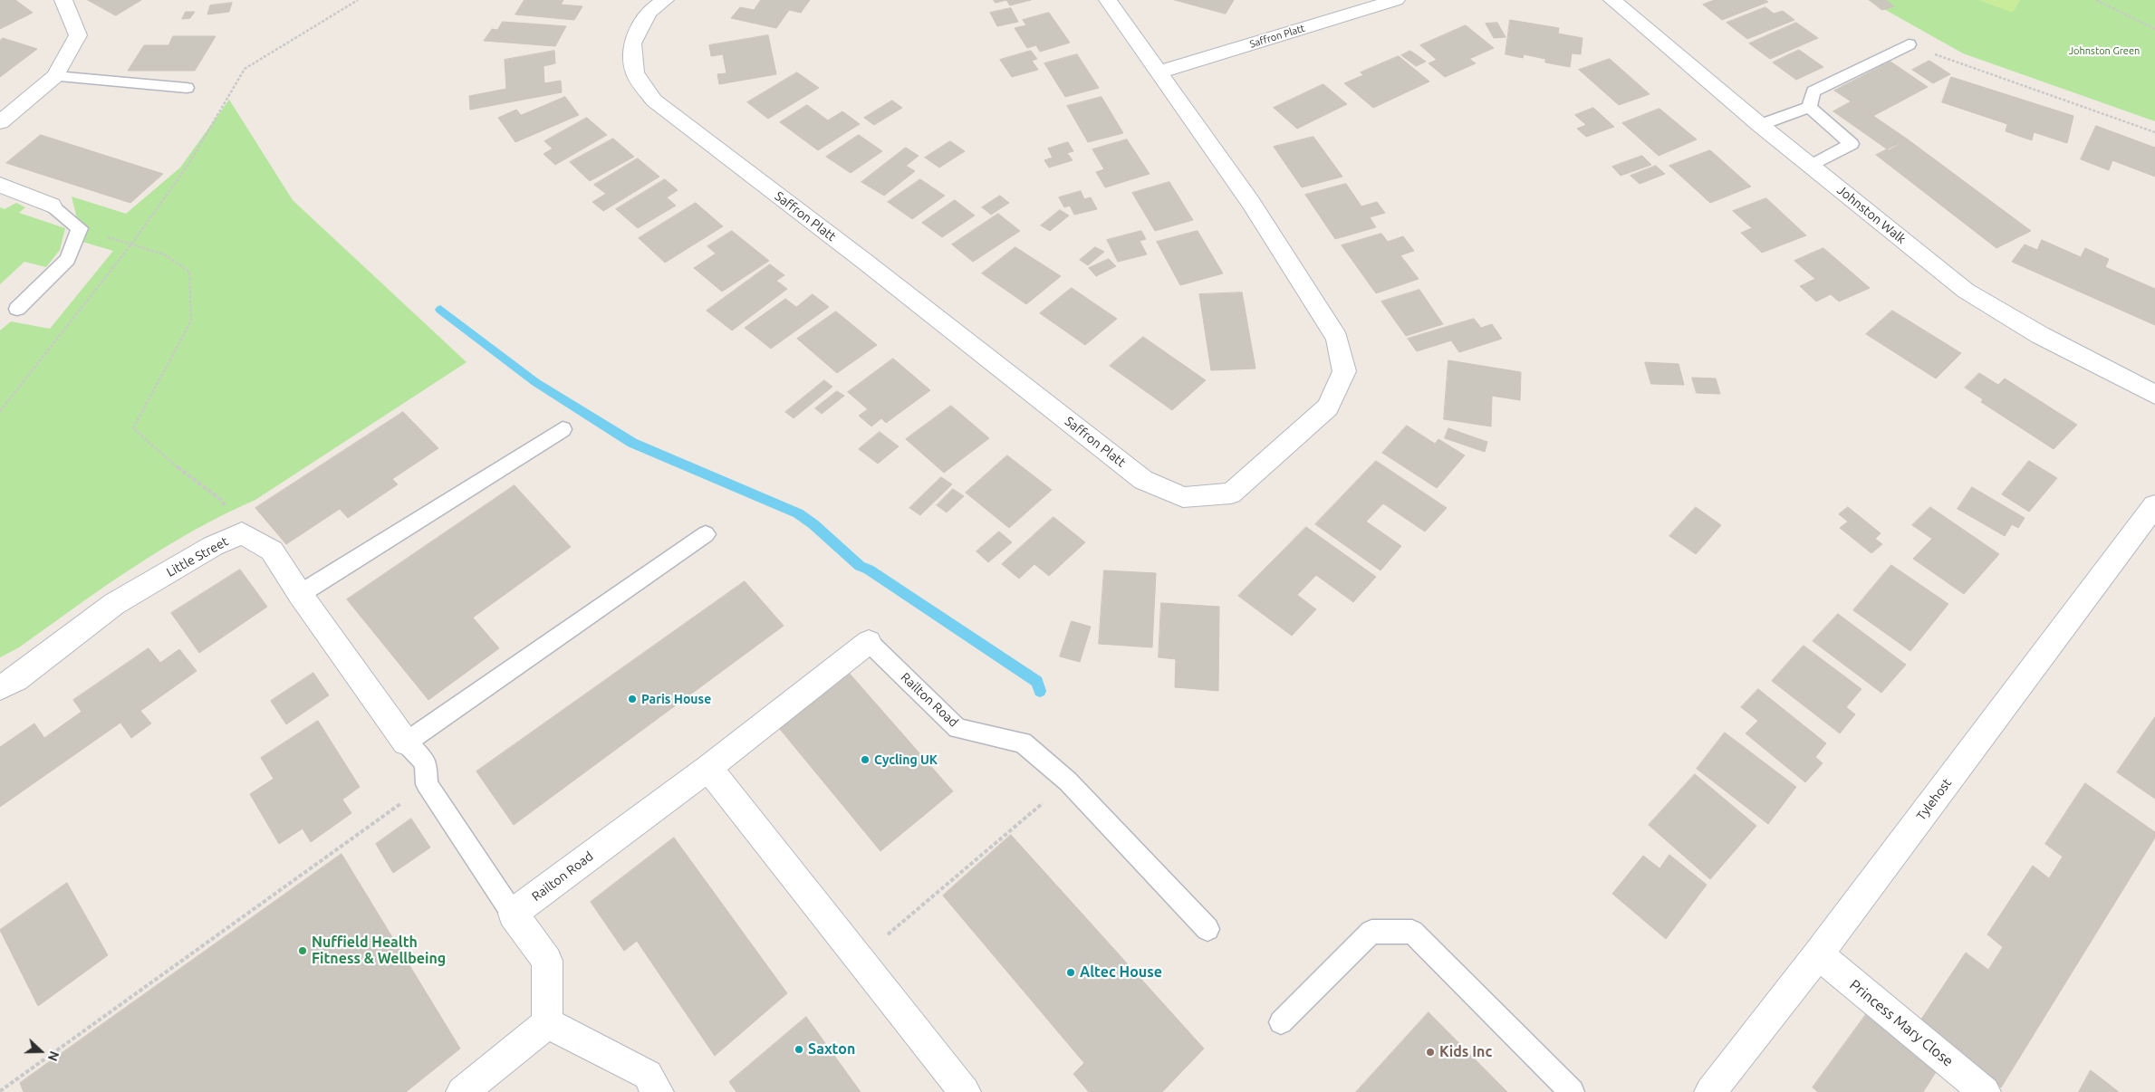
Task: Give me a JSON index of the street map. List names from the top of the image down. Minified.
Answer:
{"streets":{"street":["Saffron Platt","Johnston Walk","Little Street","Railton Road","Tylehost","Princess Mary Close"]},"crossings":[["Tylehost","Princess Mary Close"]],"parks":["Johnston Green"],"places":["Paris House","Cycling UK","Nuffield Health Fitness & Wellbeing","Altec House","Saxton","Kids Inc"],"north":"right"}
